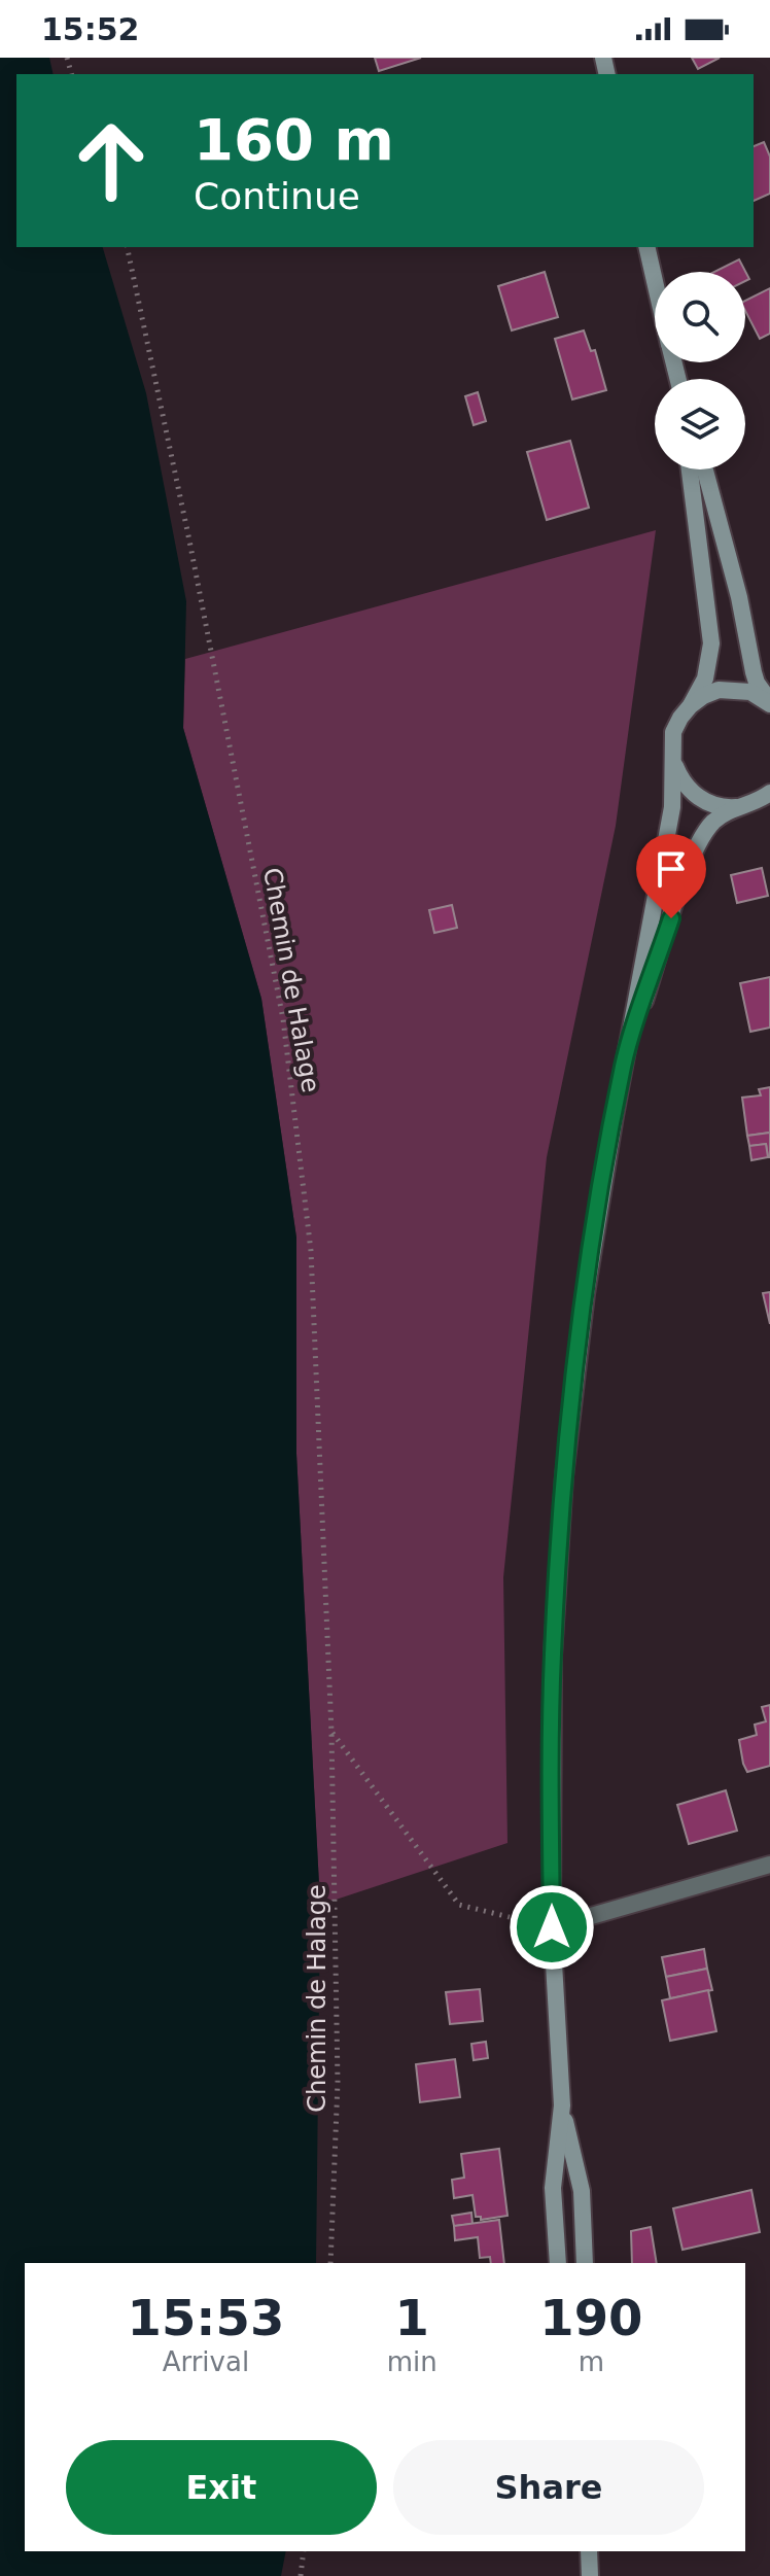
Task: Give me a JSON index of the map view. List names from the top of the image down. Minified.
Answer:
{"streets":{"path":["Chemin de Halage"]},"page":{"status":"15:52","turn":["160 m","Continue"],"eta":["15:53","Arrival","1","min","190","m"],"buttons":["Exit","Share"]}}
